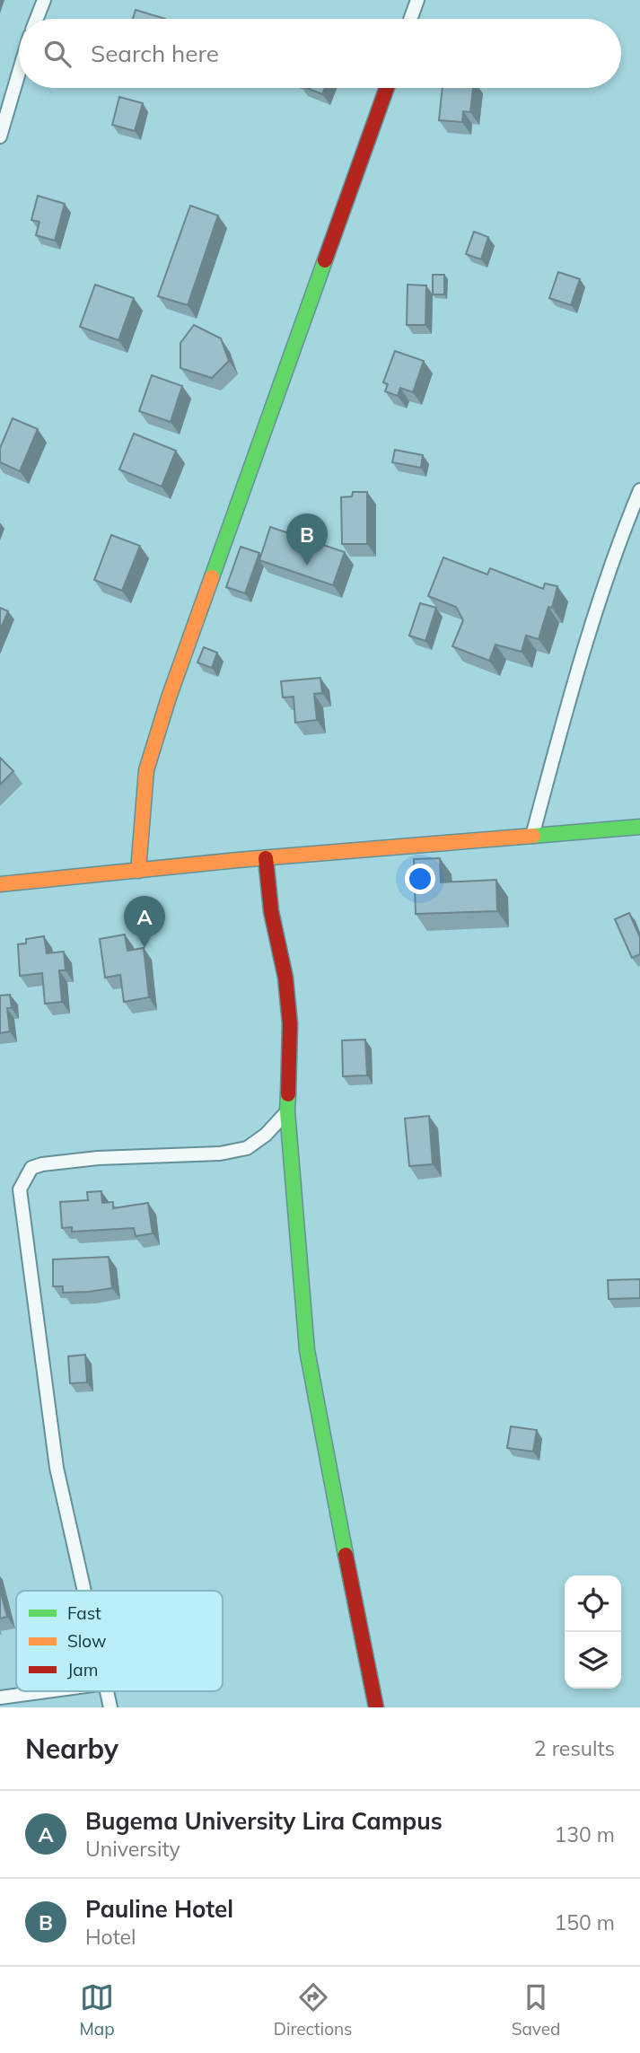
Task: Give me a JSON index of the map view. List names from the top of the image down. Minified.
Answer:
{"legend":["Fast","Slow","Jam"],"page":{"search":"Search here","pins":["B","A"],"heading":["Nearby","2 results"],"list":[{"mark":"A","name":"Bugema University Lira Campus","note":"University","value":"130 m"},{"mark":"B","name":"Pauline Hotel","note":"Hotel","value":"150 m"}],"nav":["Map","Directions","Saved"]}}
